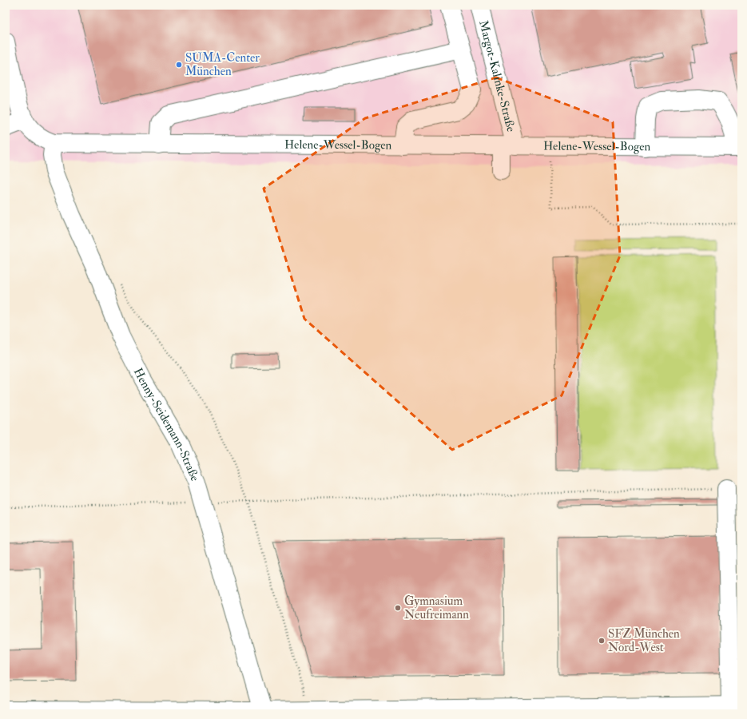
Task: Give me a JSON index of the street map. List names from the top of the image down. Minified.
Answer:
{"streets":{"street":["Margot-Kalinke-Straße","Helene-Wessel-Bogen","Henny-Seidemann-Straße"]},"crossings":[["Margot-Kalinke-Straße","Helene-Wessel-Bogen"],["Helene-Wessel-Bogen","Henny-Seidemann-Straße"]],"places":["SUMA-Center München","Gymnasium Neufreimann","SFZ München Nord-West"]}
